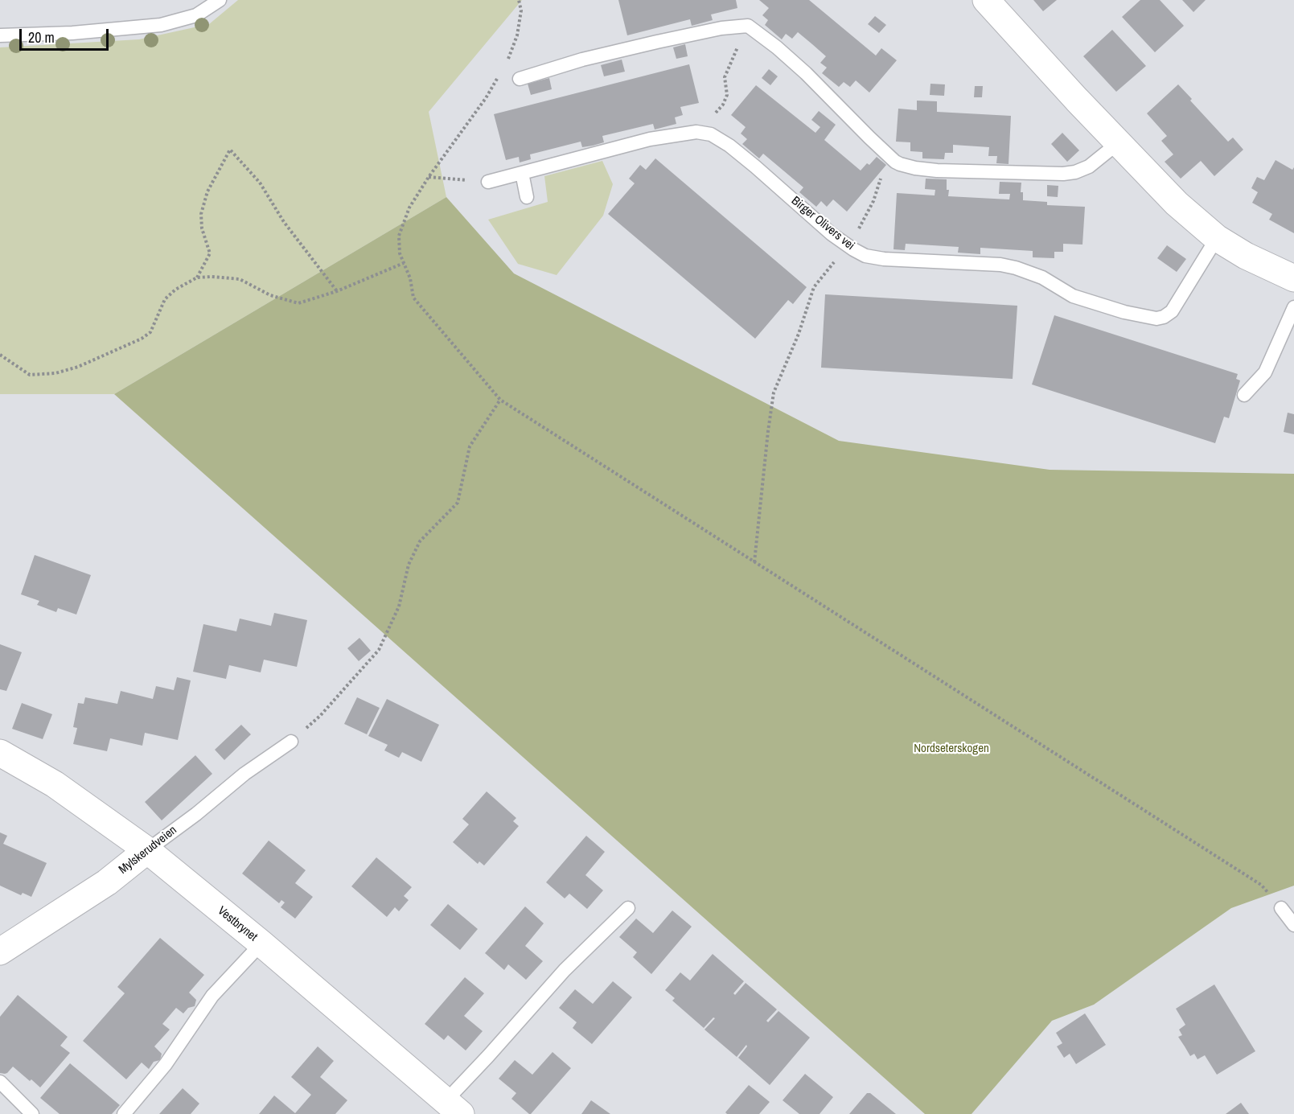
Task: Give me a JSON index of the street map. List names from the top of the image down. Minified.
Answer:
{"streets":{"street":["Mylskerudveien","Vestbrynet"],"lane":["Birger Olivers vei"]},"crossings":[["Mylskerudveien","Vestbrynet"]],"parks":["Nordseterskogen"],"scale_bar":"20 m"}
